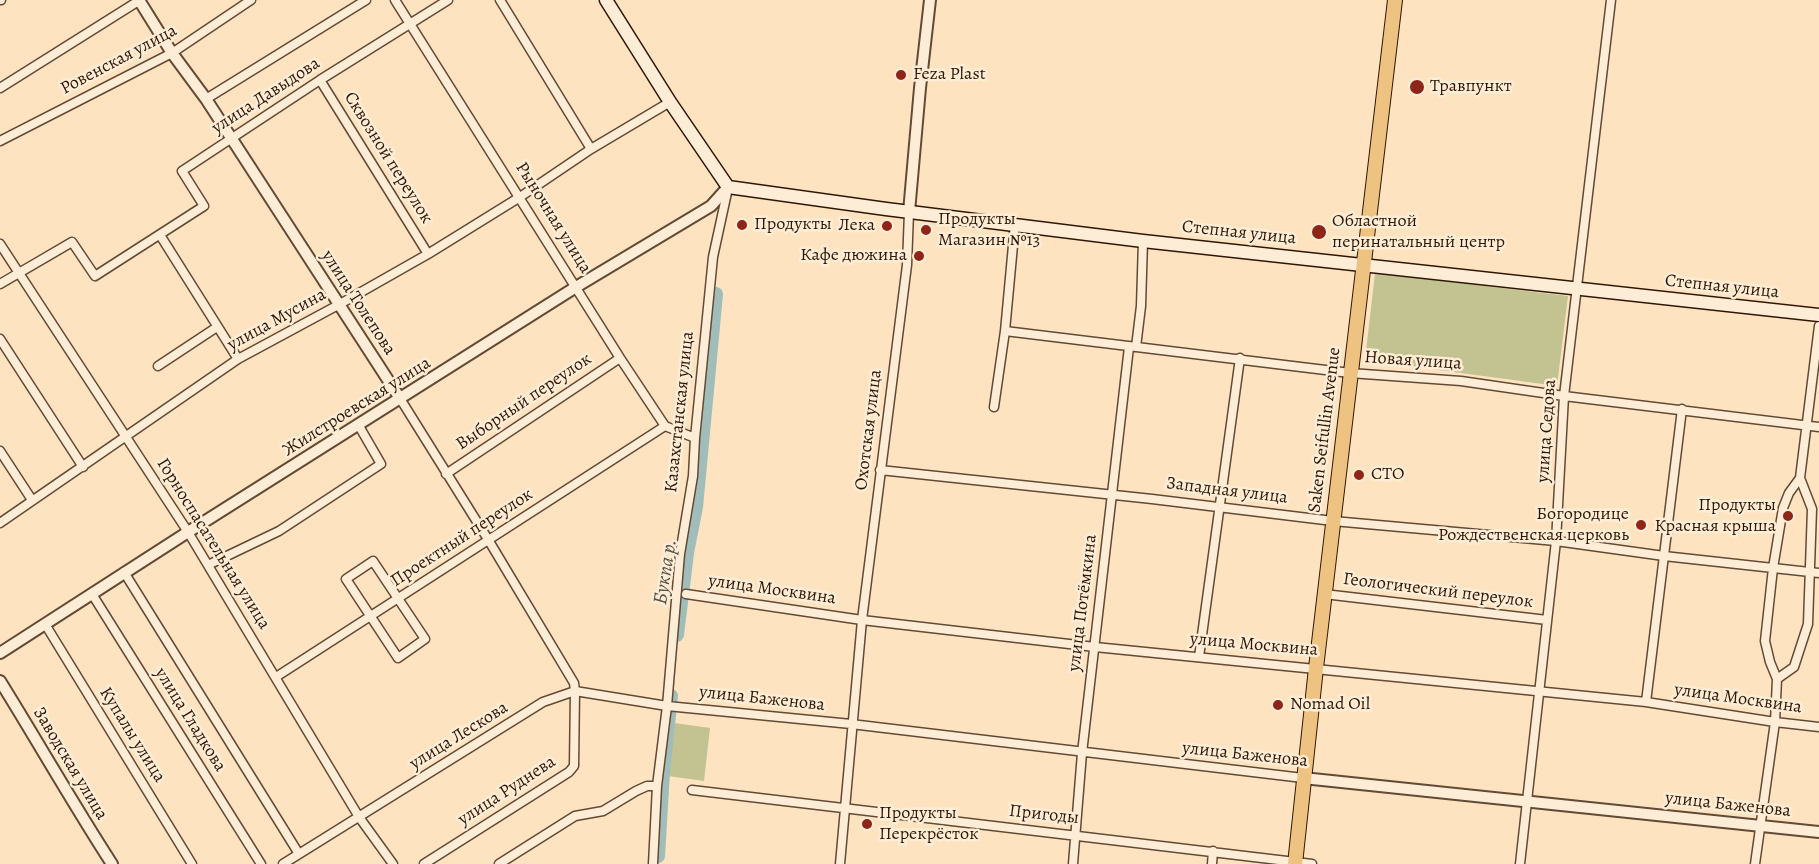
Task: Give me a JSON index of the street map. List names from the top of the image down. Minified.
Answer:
{"streets":{"main road":["Степная улица","Saken Seifullin Avenue"],"street":["Ровенская улица","улица Давыдова","Сквозной переулок","Рыночная улица","улица Толепова","улица Мусина","Новая улица","Выборный переулок","Жилстроевская улица","Казахстанская улица","Охотская улица","улица Седова","Западная улица","Проектный переулок","Горноспасательная улица","улица Москвина","Геологический переулок","улица Потёмкина","улица Баженова","улица Гладкова","Купалы улица","улица Лескова","Заводская улица","улица Руднева","Пригоды"]},"crossings":[["Ровенская улица","улица Толепова"],["улица Давыдова","Сквозной переулок"],["улица Давыдова","Рыночная улица"],["улица Давыдова","улица Толепова"],["улица Давыдова","Горноспасательная улица"],["Сквозной переулок","улица Мусина"],["Рыночная улица","улица Мусина"],["Рыночная улица","Выборный переулок"],["Рыночная улица","Жилстроевская улица"],["Рыночная улица","Проектный переулок"],["Степная улица","Жилстроевская улица"],["Степная улица","Казахстанская улица"],["Степная улица","Охотская улица"],["Степная улица","Saken Seifullin Avenue"],["Степная улица","улица Седова"],["Степная улица","улица Потёмкина"],["улица Толепова","улица Мусина"],["улица Толепова","Выборный переулок"],["улица Толепова","Жилстроевская улица"],["улица Толепова","Проектный переулок"],["улица Толепова","улица Лескова"],["улица Толепова","улица Руднева"],["улица Мусина","Горноспасательная улица"],["Новая улица","Saken Seifullin Avenue"],["Новая улица","улица Седова"],["Новая улица","улица Потёмкина"],["Жилстроевская улица","Казахстанская улица"],["Жилстроевская улица","Горноспасательная улица"],["Жилстроевская улица","улица Гладкова"],["Жилстроевская улица","Купалы улица"],["Казахстанская улица","улица Баженова"],["Казахстанская улица","улица Лескова"],["Охотская улица","Западная улица"],["Охотская улица","улица Москвина"],["Охотская улица","улица Баженова"],["Охотская улица","Пригоды"],["Saken Seifullin Avenue","Западная улица"],["Saken Seifullin Avenue","улица Москвина"],["Saken Seifullin Avenue","Геологический переулок"],["Saken Seifullin Avenue","улица Баженова"],["Saken Seifullin Avenue","Пригоды"],["улица Седова","Западная улица"],["улица Седова","улица Москвина"],["улица Седова","Геологический переулок"],["улица Седова","улица Баженова"],["Западная улица","улица Потёмкина"],["Проектный переулок","Горноспасательная улица"],["Горноспасательная улица","улица Лескова"],["улица Москвина","улица Потёмкина"],["улица Потёмкина","улица Баженова"],["улица Потёмкина","Пригоды"],["улица Баженова","улица Лескова"],["улица Лескова","улица Руднева"]],"water":["Букпа р."],"places":["Feza Plast","Травпункт","Продукты","Лека","Продукты Магазин №13","Областной перинатальный центр","Кафе дюжина","СТО","Продукты Красная крыша","Богородице Рождественская церковь","Nomad Oil","Продукты Перекрёсток"]}
